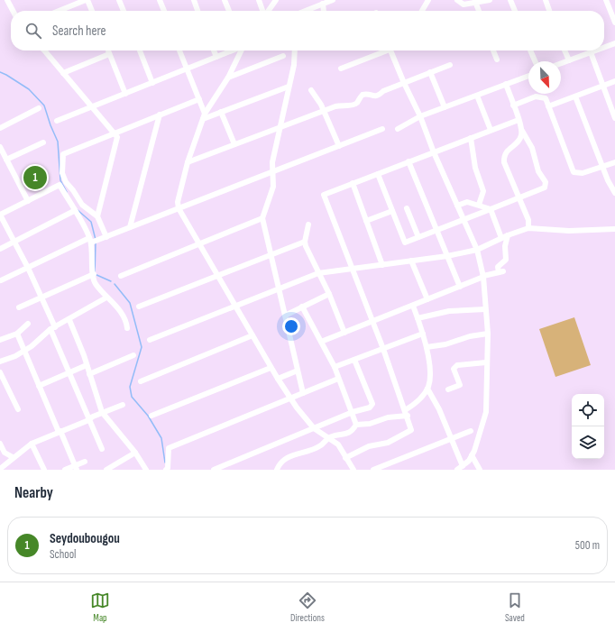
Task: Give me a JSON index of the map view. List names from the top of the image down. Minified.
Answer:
{"north":"bottom right","page":{"search":"Search here","pins":"1","heading":"Nearby","list":[{"mark":"1","name":"Seydoubougou","note":"School","value":"500 m"}],"nav":["Map","Directions","Saved"]}}
